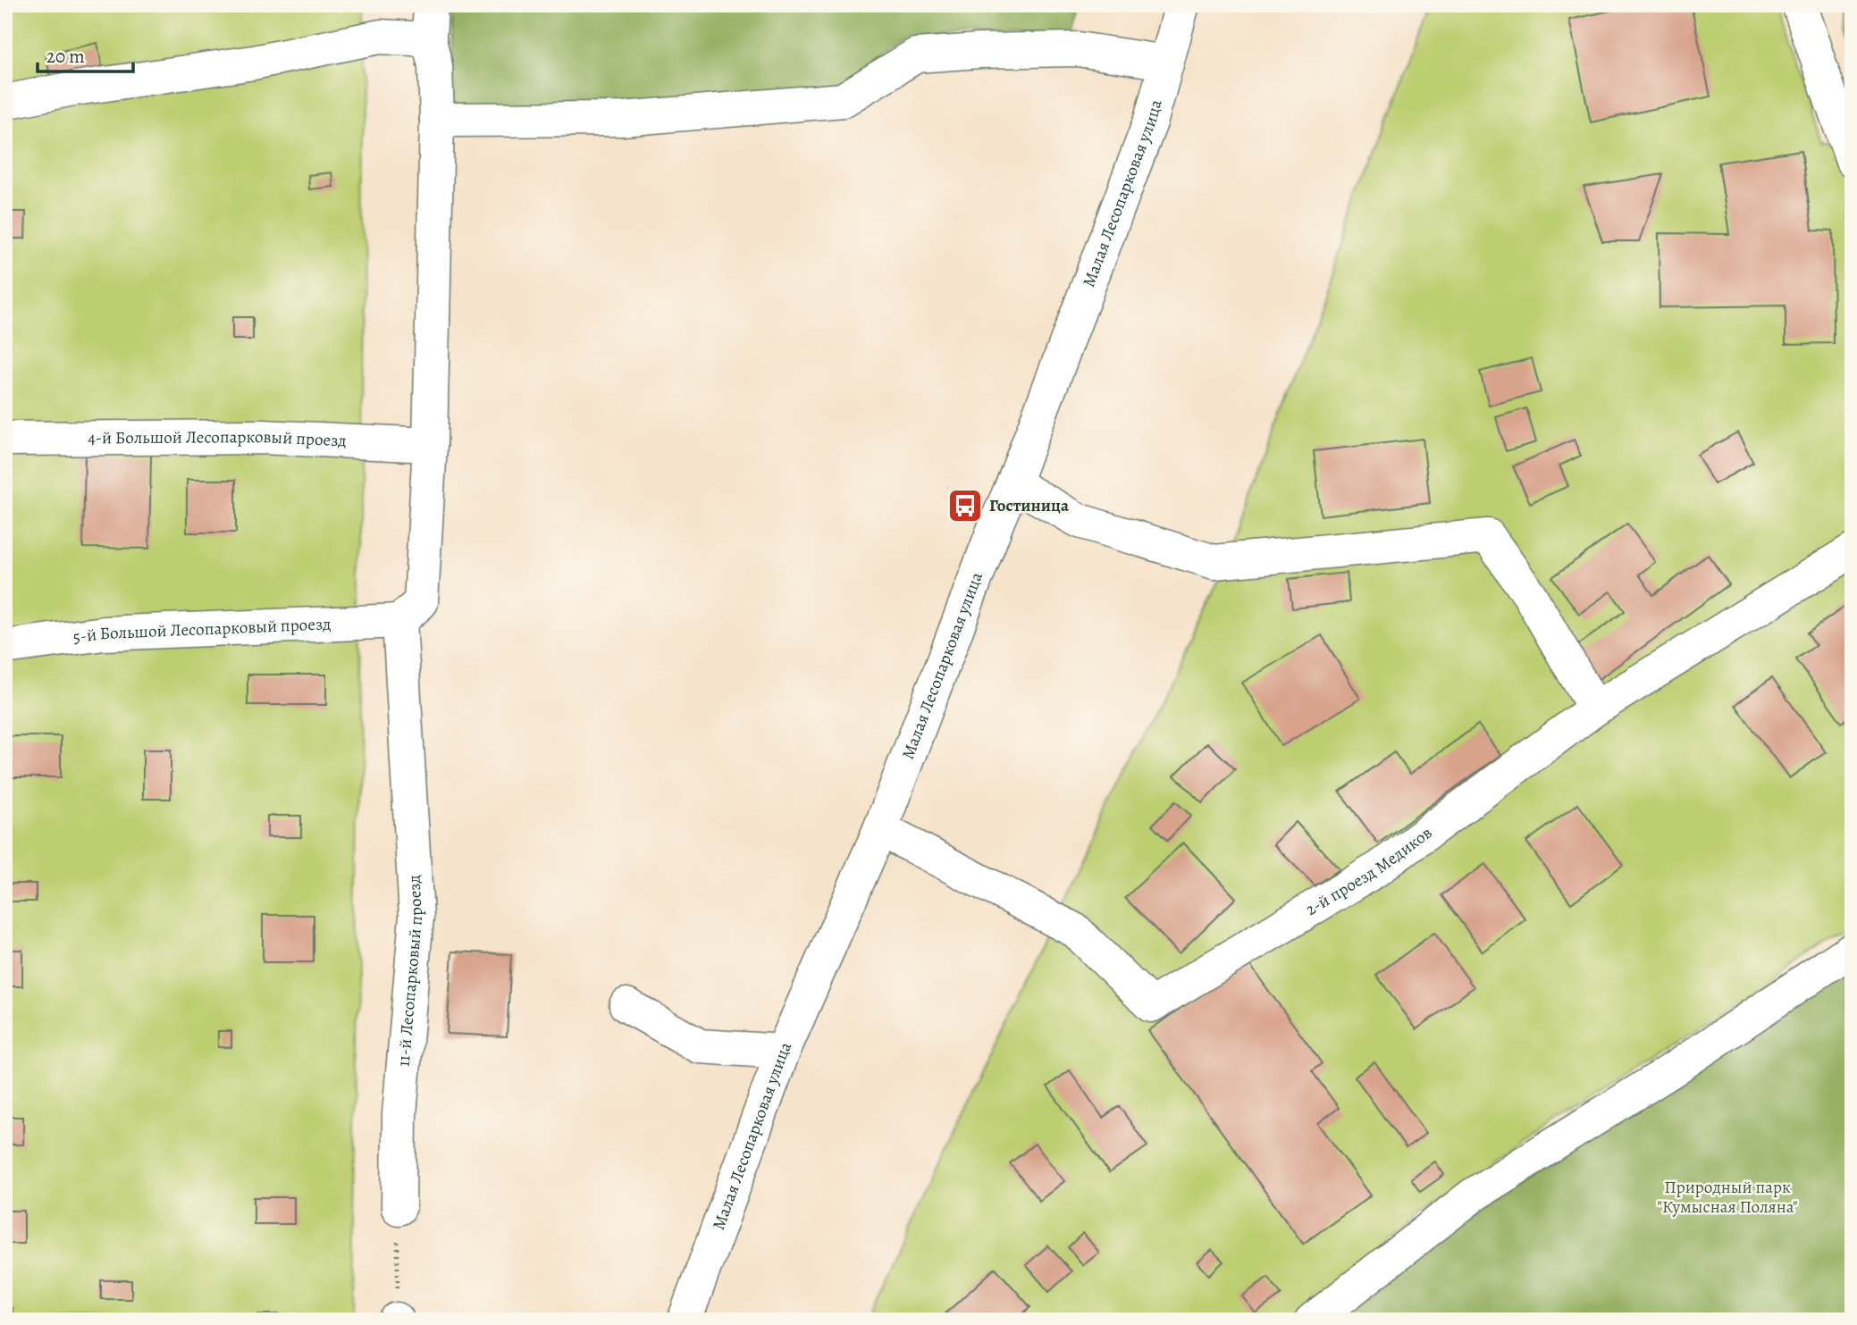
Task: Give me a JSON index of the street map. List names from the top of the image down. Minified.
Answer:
{"streets":{"street":["Малая Лесопарковая улица","4-й Большой Лесопарковый проезд","5-й Большой Лесопарковый проезд","2-й проезд Медиков","11-й Лесопарковый проезд"]},"crossings":[["Малая Лесопарковая улица","2-й проезд Медиков"],["5-й Большой Лесопарковый проезд","11-й Лесопарковый проезд"]],"parks":["Природный парк \"Кумысная Поляна\""],"places":{"bus stop":["Гостиница"]},"scale_bar":"20 m"}
